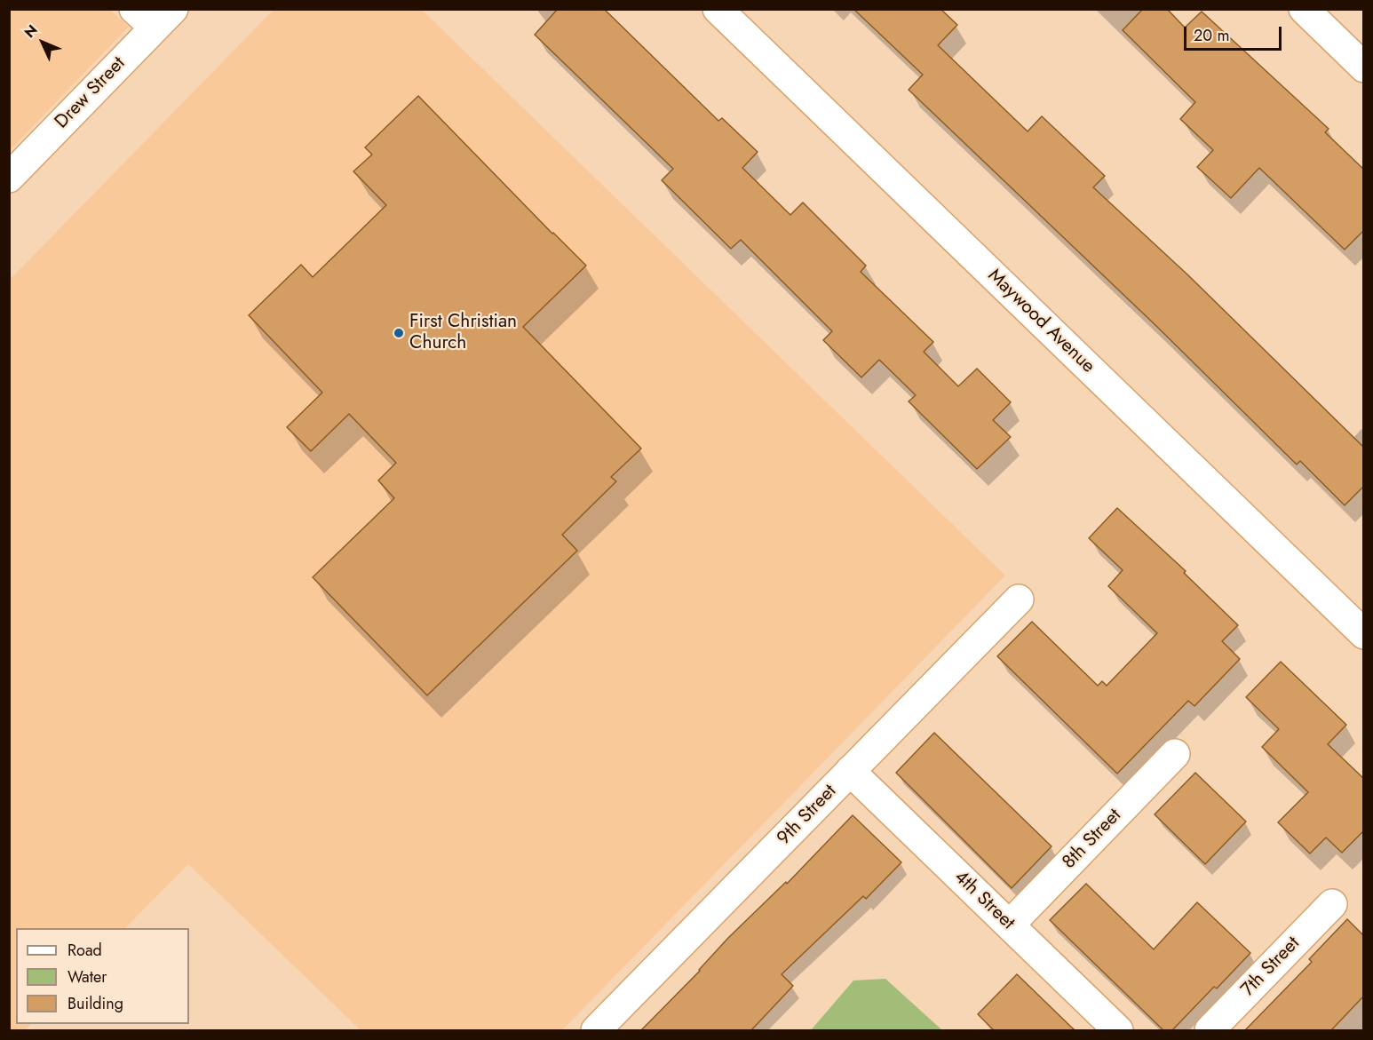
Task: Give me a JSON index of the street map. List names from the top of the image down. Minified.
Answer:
{"streets":{"street":["Drew Street","Maywood Avenue","9th Street","8th Street","4th Street","7th Street"]},"crossings":[["9th Street","4th Street"],["8th Street","4th Street"]],"places":["First Christian Church"],"legend":["Road","Water","Building"],"scale_bar":"20 m","north":"top left"}
